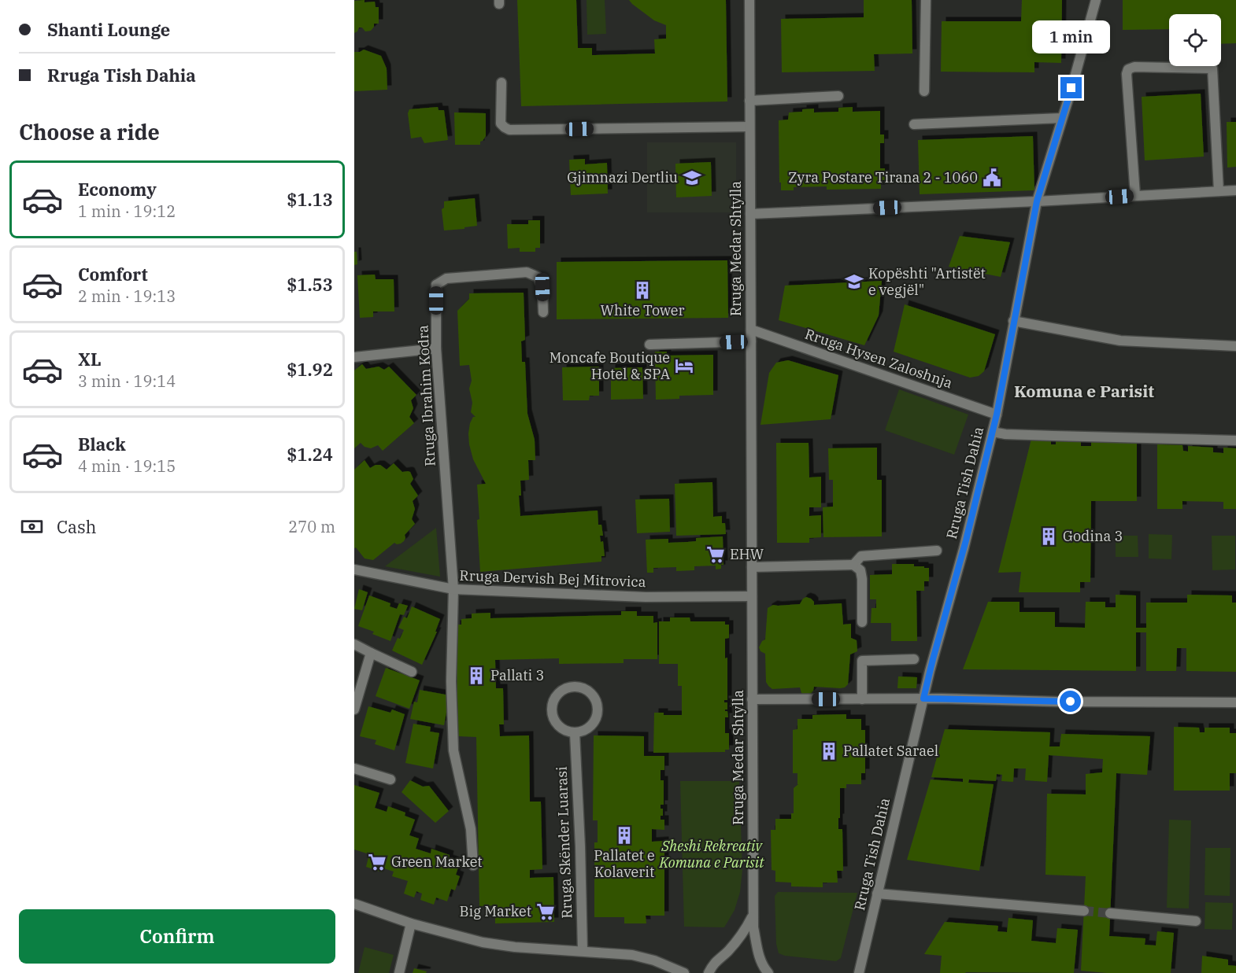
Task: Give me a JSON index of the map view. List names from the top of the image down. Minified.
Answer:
{"streets":{"street":["Rruga Medar Shtylla","Rruga Hysen Zaloshnja","Rruga Ibrahim Kodra","Rruga Tish Dahia","Rruga Dervish Bej Mitrovica","Rruga Skënder Luarasi"]},"crossings":[["Rruga Medar Shtylla","Rruga Hysen Zaloshnja"],["Rruga Medar Shtylla","Rruga Dervish Bej Mitrovica"],["Rruga Hysen Zaloshnja","Rruga Tish Dahia"],["Rruga Ibrahim Kodra","Rruga Dervish Bej Mitrovica"]],"districts":["Komuna e Parisit"],"parks":["Sheshi Rekreativ Komuna e Parisit"],"places":{"school or university":["Gjimnazi Dertliu","Kopështi \"Artistët e vegjël\""],"public building":["Zyra Postare Tirana 2 - 1060"],"building":["White Tower","Godina 3","Pallati 3","Pallatet Sarael","Pallatet e Kolaverit"],"hotel":["Moncafe Boutique Hotel & SPA"],"supermarket":["EHW","Green Market","Big Market"]},"page":{"banner":["Shanti Lounge","Rruga Tish Dahia"],"bubble":"1 min","heading":"Choose a ride","list":[{"name":"Economy","note":"1 min · 19:12","value":"$1.13"},{"name":"Comfort","note":"2 min · 19:13","value":"$1.53"},{"name":"XL","note":"3 min · 19:14","value":"$1.92"},{"name":"Black","note":"4 min · 19:15","value":"$1.24"}],"pay":["Cash","270 m"],"buttons":"Confirm"}}
